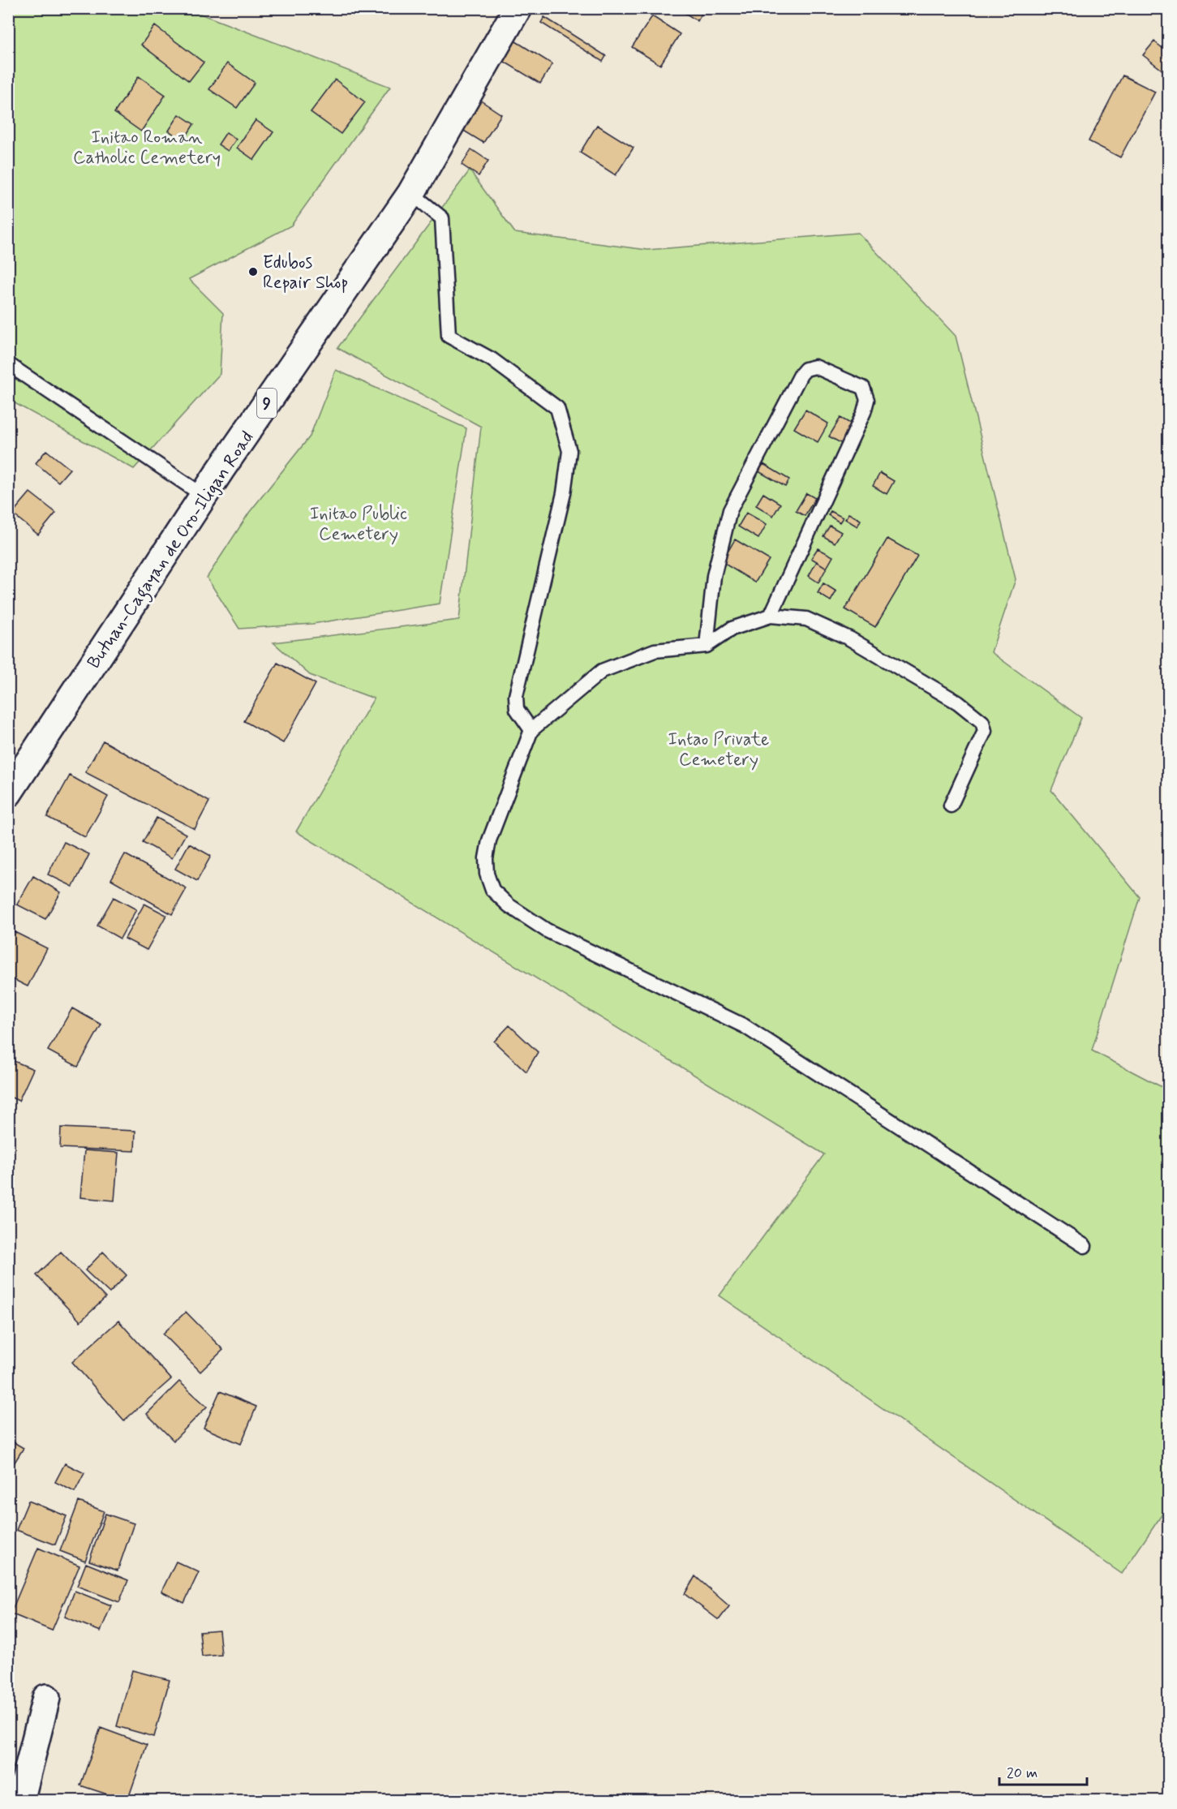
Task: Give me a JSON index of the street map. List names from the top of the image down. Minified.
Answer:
{"streets":{"main road":["9","Butuan-Cagayan de Oro-Iligan Road"]},"parks":["Initao Roman Catholic Cemetery","Initao Public Cemetery","Intao Private Cemetery"],"places":["Edubos Repair Shop"],"scale_bar":"20 m"}
